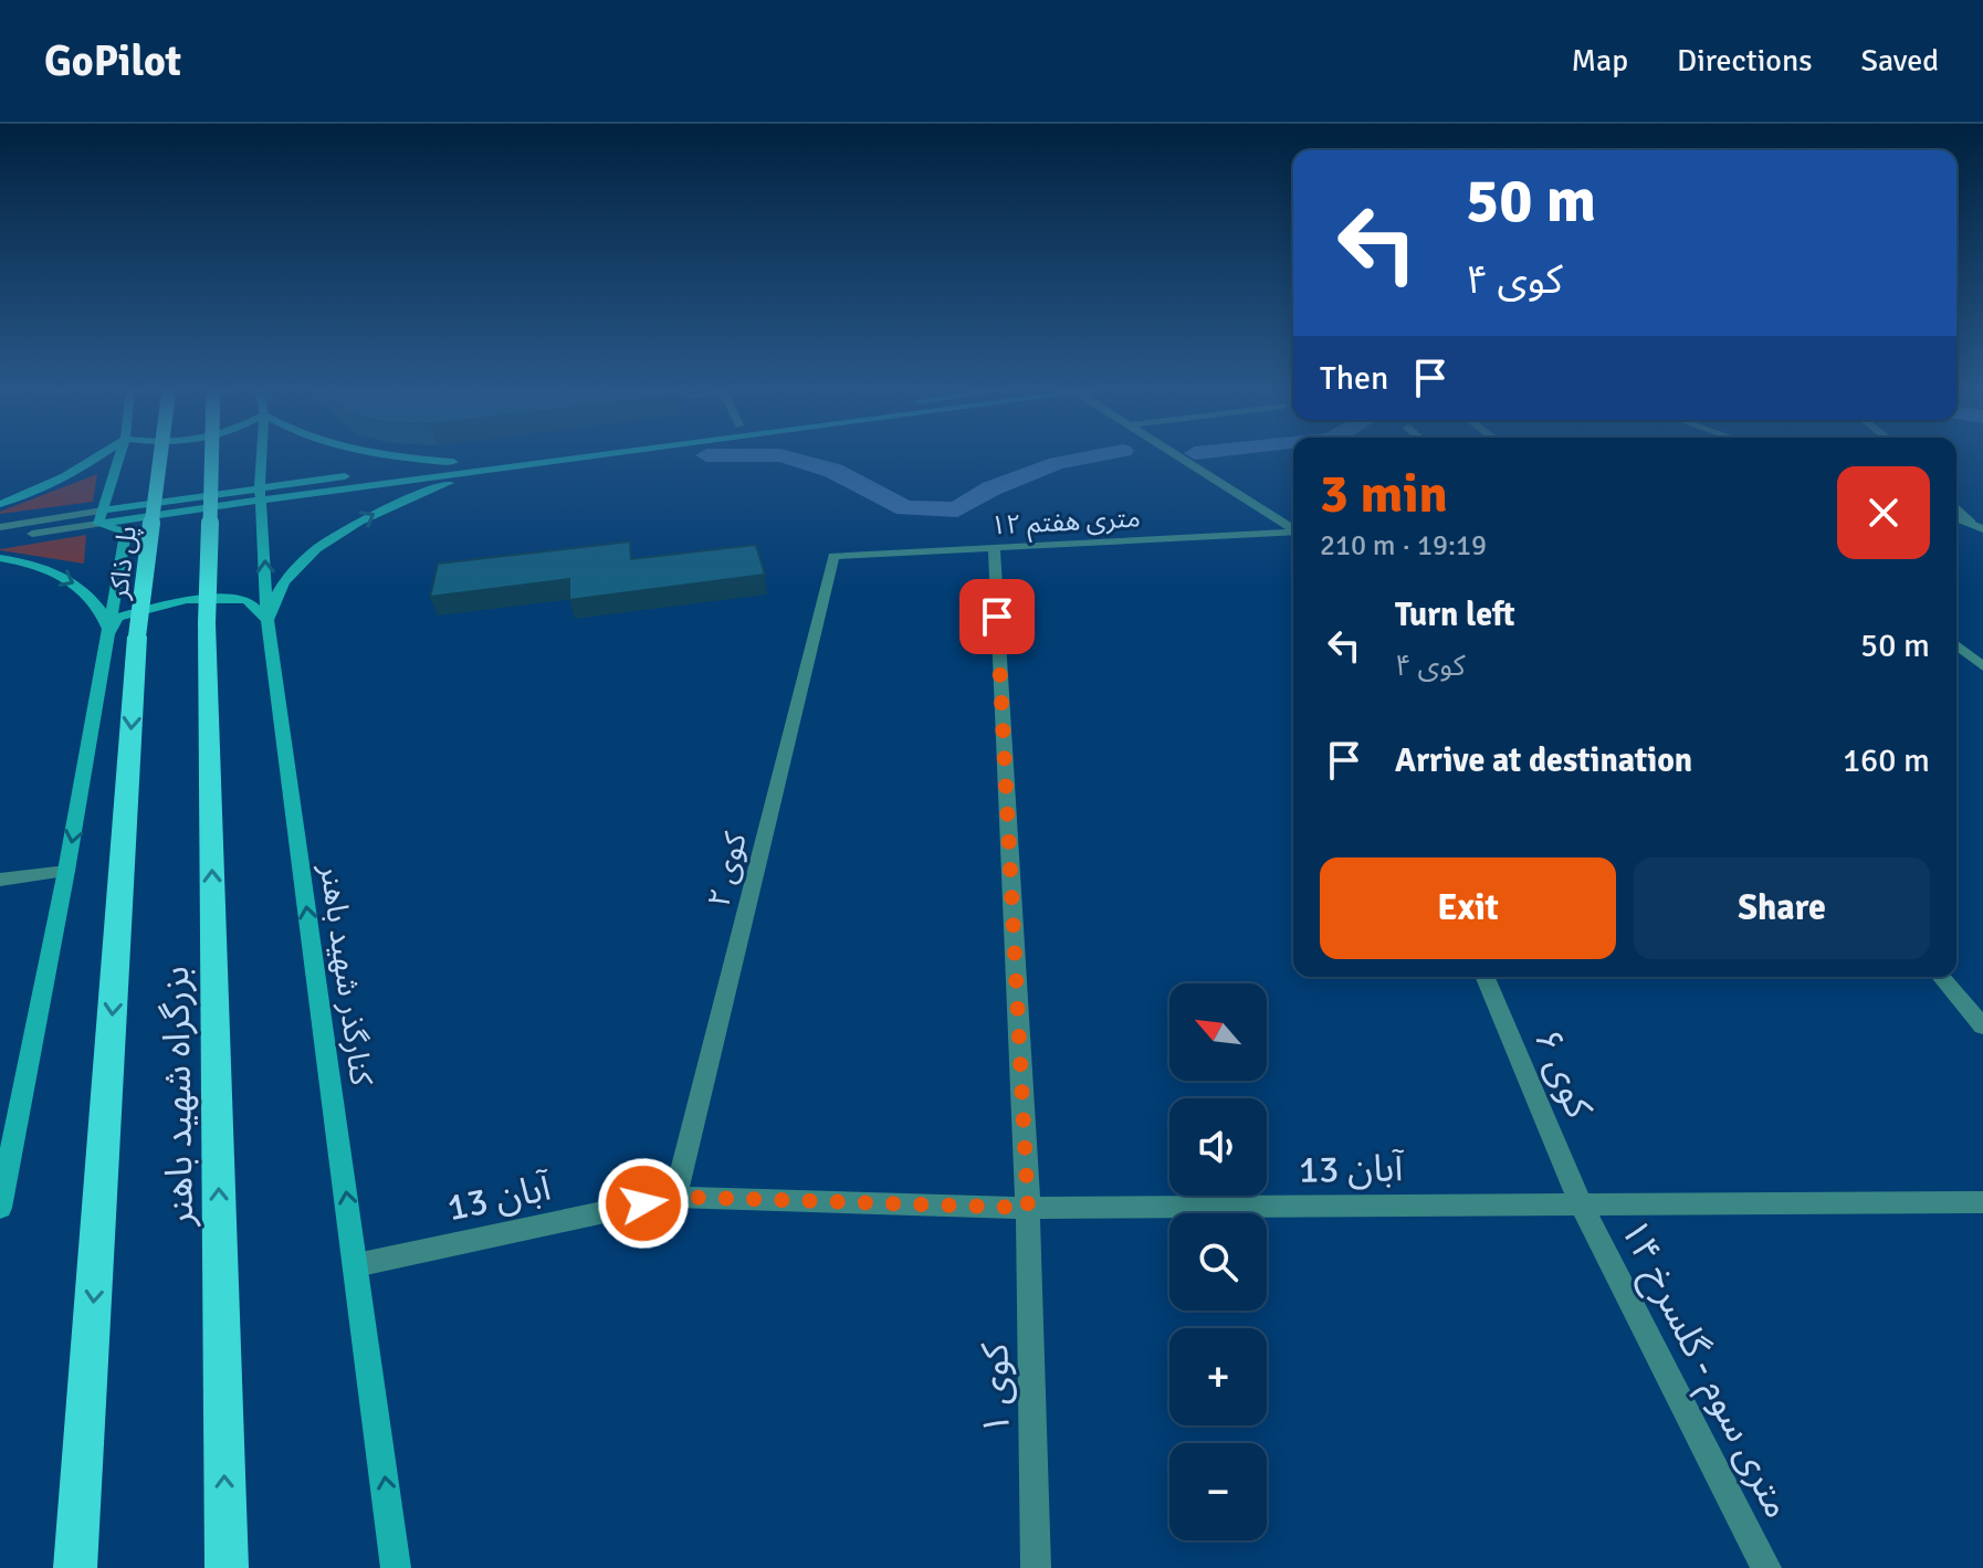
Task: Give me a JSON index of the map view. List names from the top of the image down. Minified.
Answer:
{"streets":{"highway":["پل ذاکر","بزرگراه شهید باهنر"],"main road":["کنارگذر شهید باهنر"],"street":["۱۲ متری هفتم","کوی ۲","کوی ۶","13 آبان","۱۴ متری سوم - گلسرخ","کوی ۱"]},"crossings":[["۱۲ متری هفتم","کوی ۲"],["۱۲ متری هفتم","کوی ۱"],["پل ذاکر","بزرگراه شهید باهنر"],["کوی ۲","13 آبان"],["کنارگذر شهید باهنر","13 آبان"],["کوی ۶","13 آبان"],["کوی ۶","۱۴ متری سوم - گلسرخ"],["13 آبان","۱۴ متری سوم - گلسرخ"],["13 آبان","کوی ۱"]],"one_way":["کنارگذر شهید باهنر"],"north":"top left","page":{"header":"GoPilot","nav":["Map","Directions","Saved"],"turn":["50 m","کوی ۴"],"then":"Then","heading":["3 min","210 m · 19:19"],"list":[{"name":"Turn left","note":"کوی ۴","value":"50 m"},{"name":"Arrive at destination","value":"160 m"}],"buttons":["Exit","Share"],"map_buttons":["+","−"]}}
